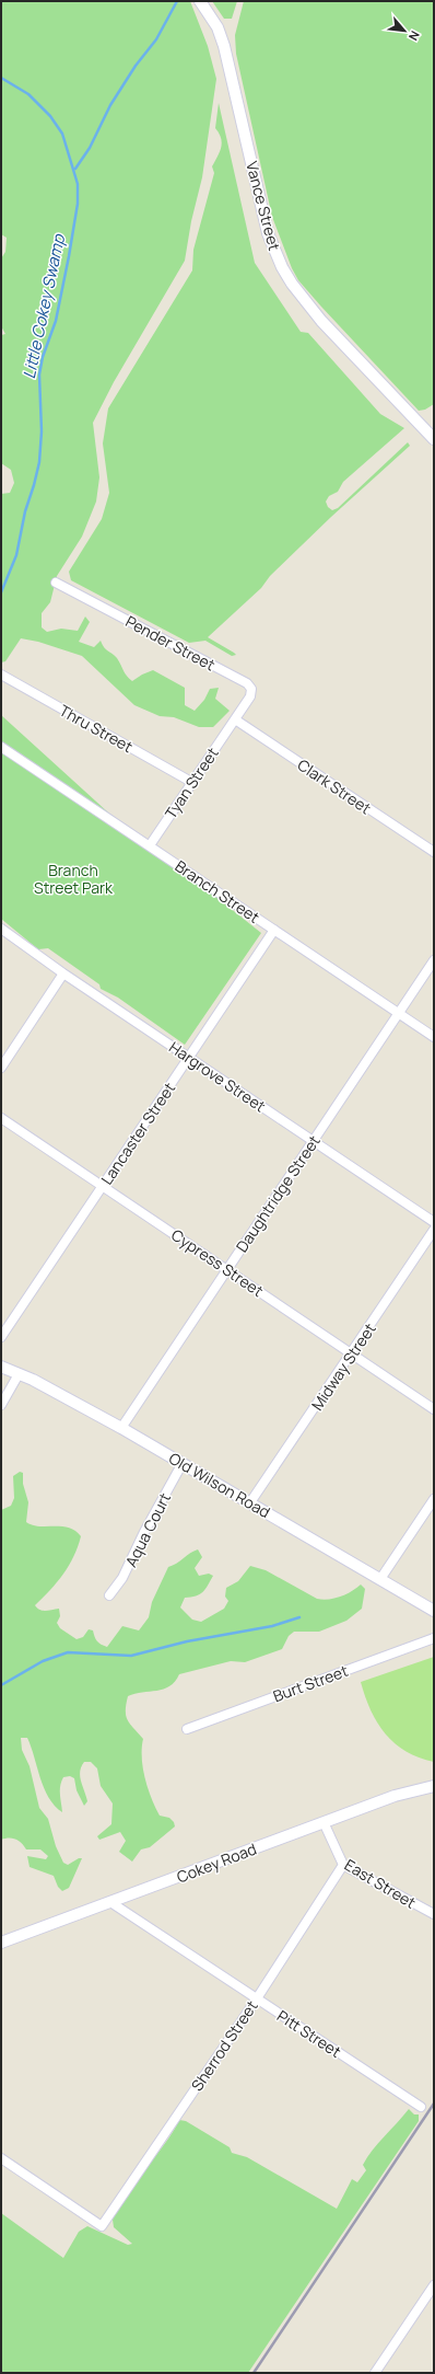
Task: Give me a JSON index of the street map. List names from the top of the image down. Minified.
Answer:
{"streets":{"street":["Vance Street","Pender Street","Thru Street","Tyan Street","Clark Street","Branch Street","Hargrove Street","Lancaster Street","Daughtridge Street","Cypress Street","Midway Street","Old Wilson Road","Aqua Court","Burt Street","Cokey Road","East Street","Pitt Street","Sherrod Street"]},"crossings":[["Pender Street","Tyan Street"],["Pender Street","Clark Street"],["Thru Street","Tyan Street"],["Tyan Street","Clark Street"],["Tyan Street","Branch Street"],["Branch Street","Lancaster Street"],["Branch Street","Daughtridge Street"],["Hargrove Street","Lancaster Street"],["Hargrove Street","Daughtridge Street"],["Lancaster Street","Cypress Street"],["Daughtridge Street","Cypress Street"],["Daughtridge Street","Old Wilson Road"],["Cypress Street","Midway Street"],["Midway Street","Old Wilson Road"],["Old Wilson Road","Aqua Court"],["Cokey Road","East Street"],["Cokey Road","Pitt Street"],["East Street","Sherrod Street"],["Pitt Street","Sherrod Street"]],"water":["Little Cokey Swamp"],"parks":["Branch Street Park"],"north":"bottom right"}
